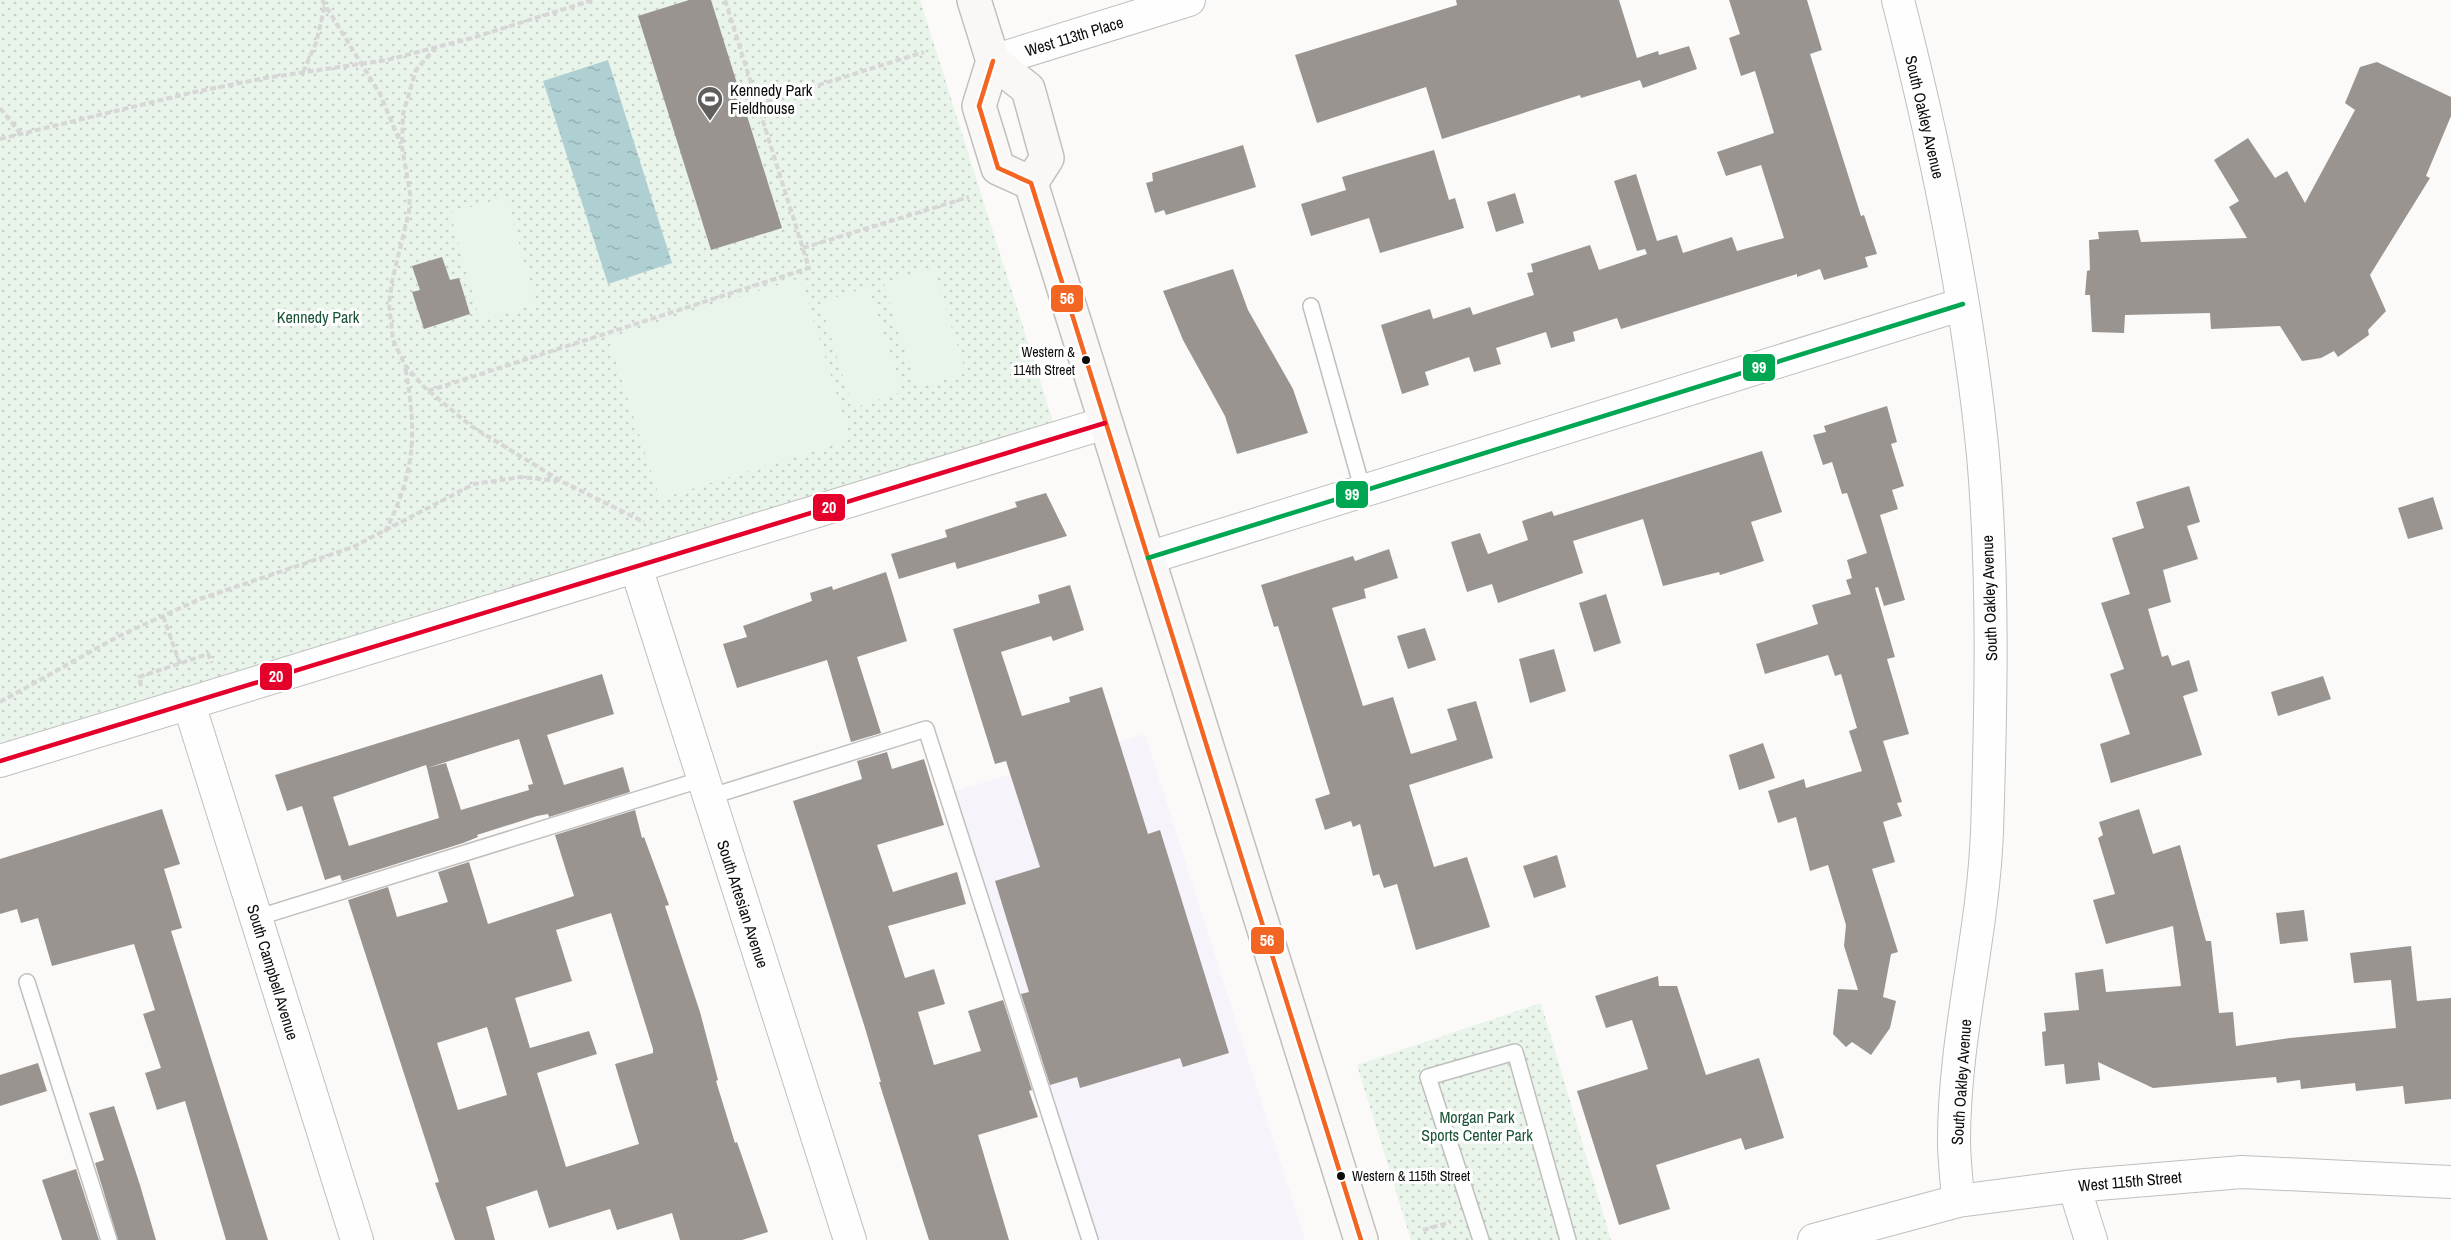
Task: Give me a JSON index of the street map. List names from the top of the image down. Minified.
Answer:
{"streets":{"street":["West 113th Place","South Oakley Avenue","South Artesian Avenue","South Campbell Avenue","West 115th Street"]},"crossings":[["South Oakley Avenue","West 115th Street"]],"parks":["Kennedy Park","Morgan Park Sports Center Park"],"places":{"sports":["Kennedy Park Fieldhouse"],"other":["Western & 114th Street","Western & 115th Street"]},"lines":["transit line 56","transit line 99","transit line 20"]}
